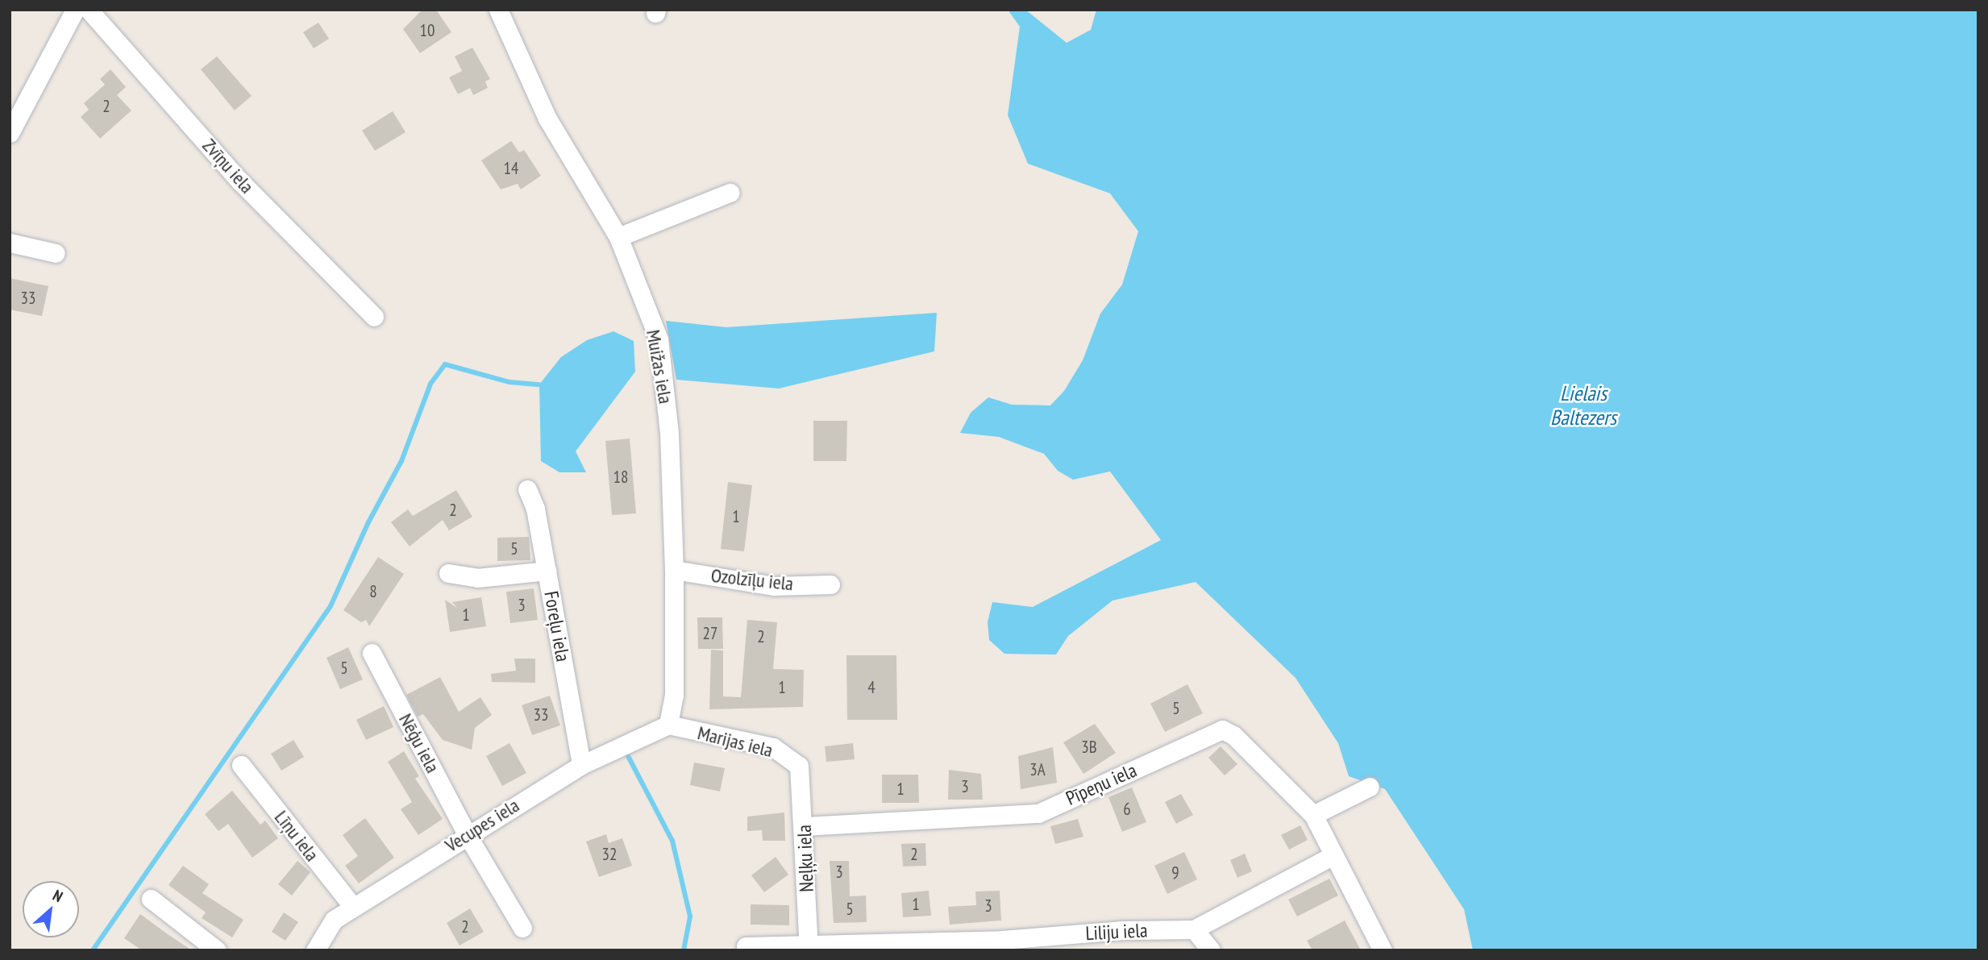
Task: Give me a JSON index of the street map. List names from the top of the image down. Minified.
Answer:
{"streets":{"street":["Zvīņu iela","Muižas iela","Ozolzīļu iela","Foreļu iela","Marijas iela","Nēģu iela","Pīpeņu iela","Vecupes iela","Līņu iela","Neļķu iela","Liliju iela"]},"crossings":[["Muižas iela","Ozolzīļu iela"],["Muižas iela","Marijas iela"],["Muižas iela","Vecupes iela"],["Foreļu iela","Vecupes iela"],["Marijas iela","Vecupes iela"],["Marijas iela","Neļķu iela"],["Nēģu iela","Vecupes iela"],["Pīpeņu iela","Neļķu iela"],["Pīpeņu iela","Liliju iela"],["Vecupes iela","Līņu iela"],["Neļķu iela","Liliju iela"]],"water":["Lielais Baltezers"],"house_numbers":["10","2","14","33","18","2","1","5","8","3","1","27","2","5","1","4","5","33","3B","3A","3","1","6","32","2","3","9","1","3","5","2"],"north":"top right"}
